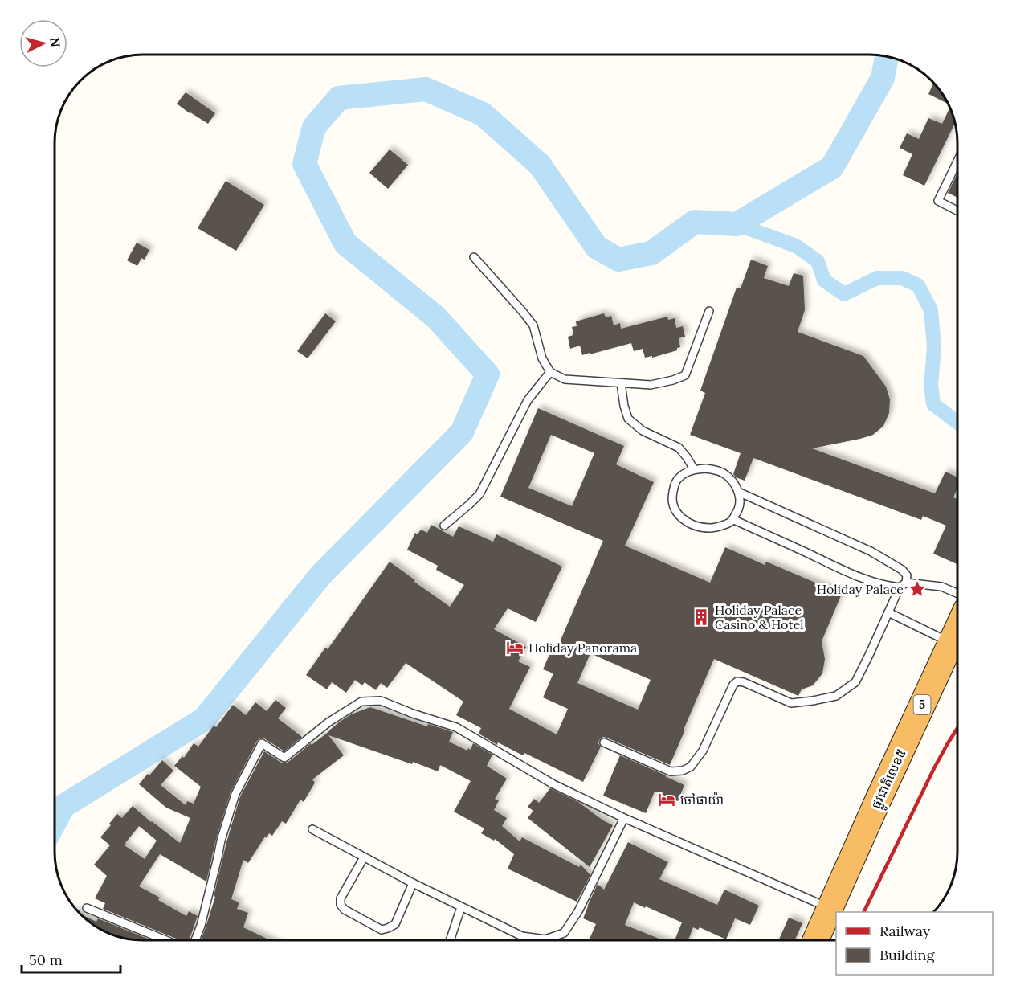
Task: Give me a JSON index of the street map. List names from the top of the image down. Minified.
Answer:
{"streets":{"highway":["5","ផ្លូវជាតិលេខ៥"]},"places":{"place":["Holiday Palace"],"building":["Holiday Palace Casino & Hotel"],"hotel":["Holiday Panorama","ចៅផាយ៉ា"]},"legend":["Railway","Building"],"scale_bar":"50 m","north":"right"}
